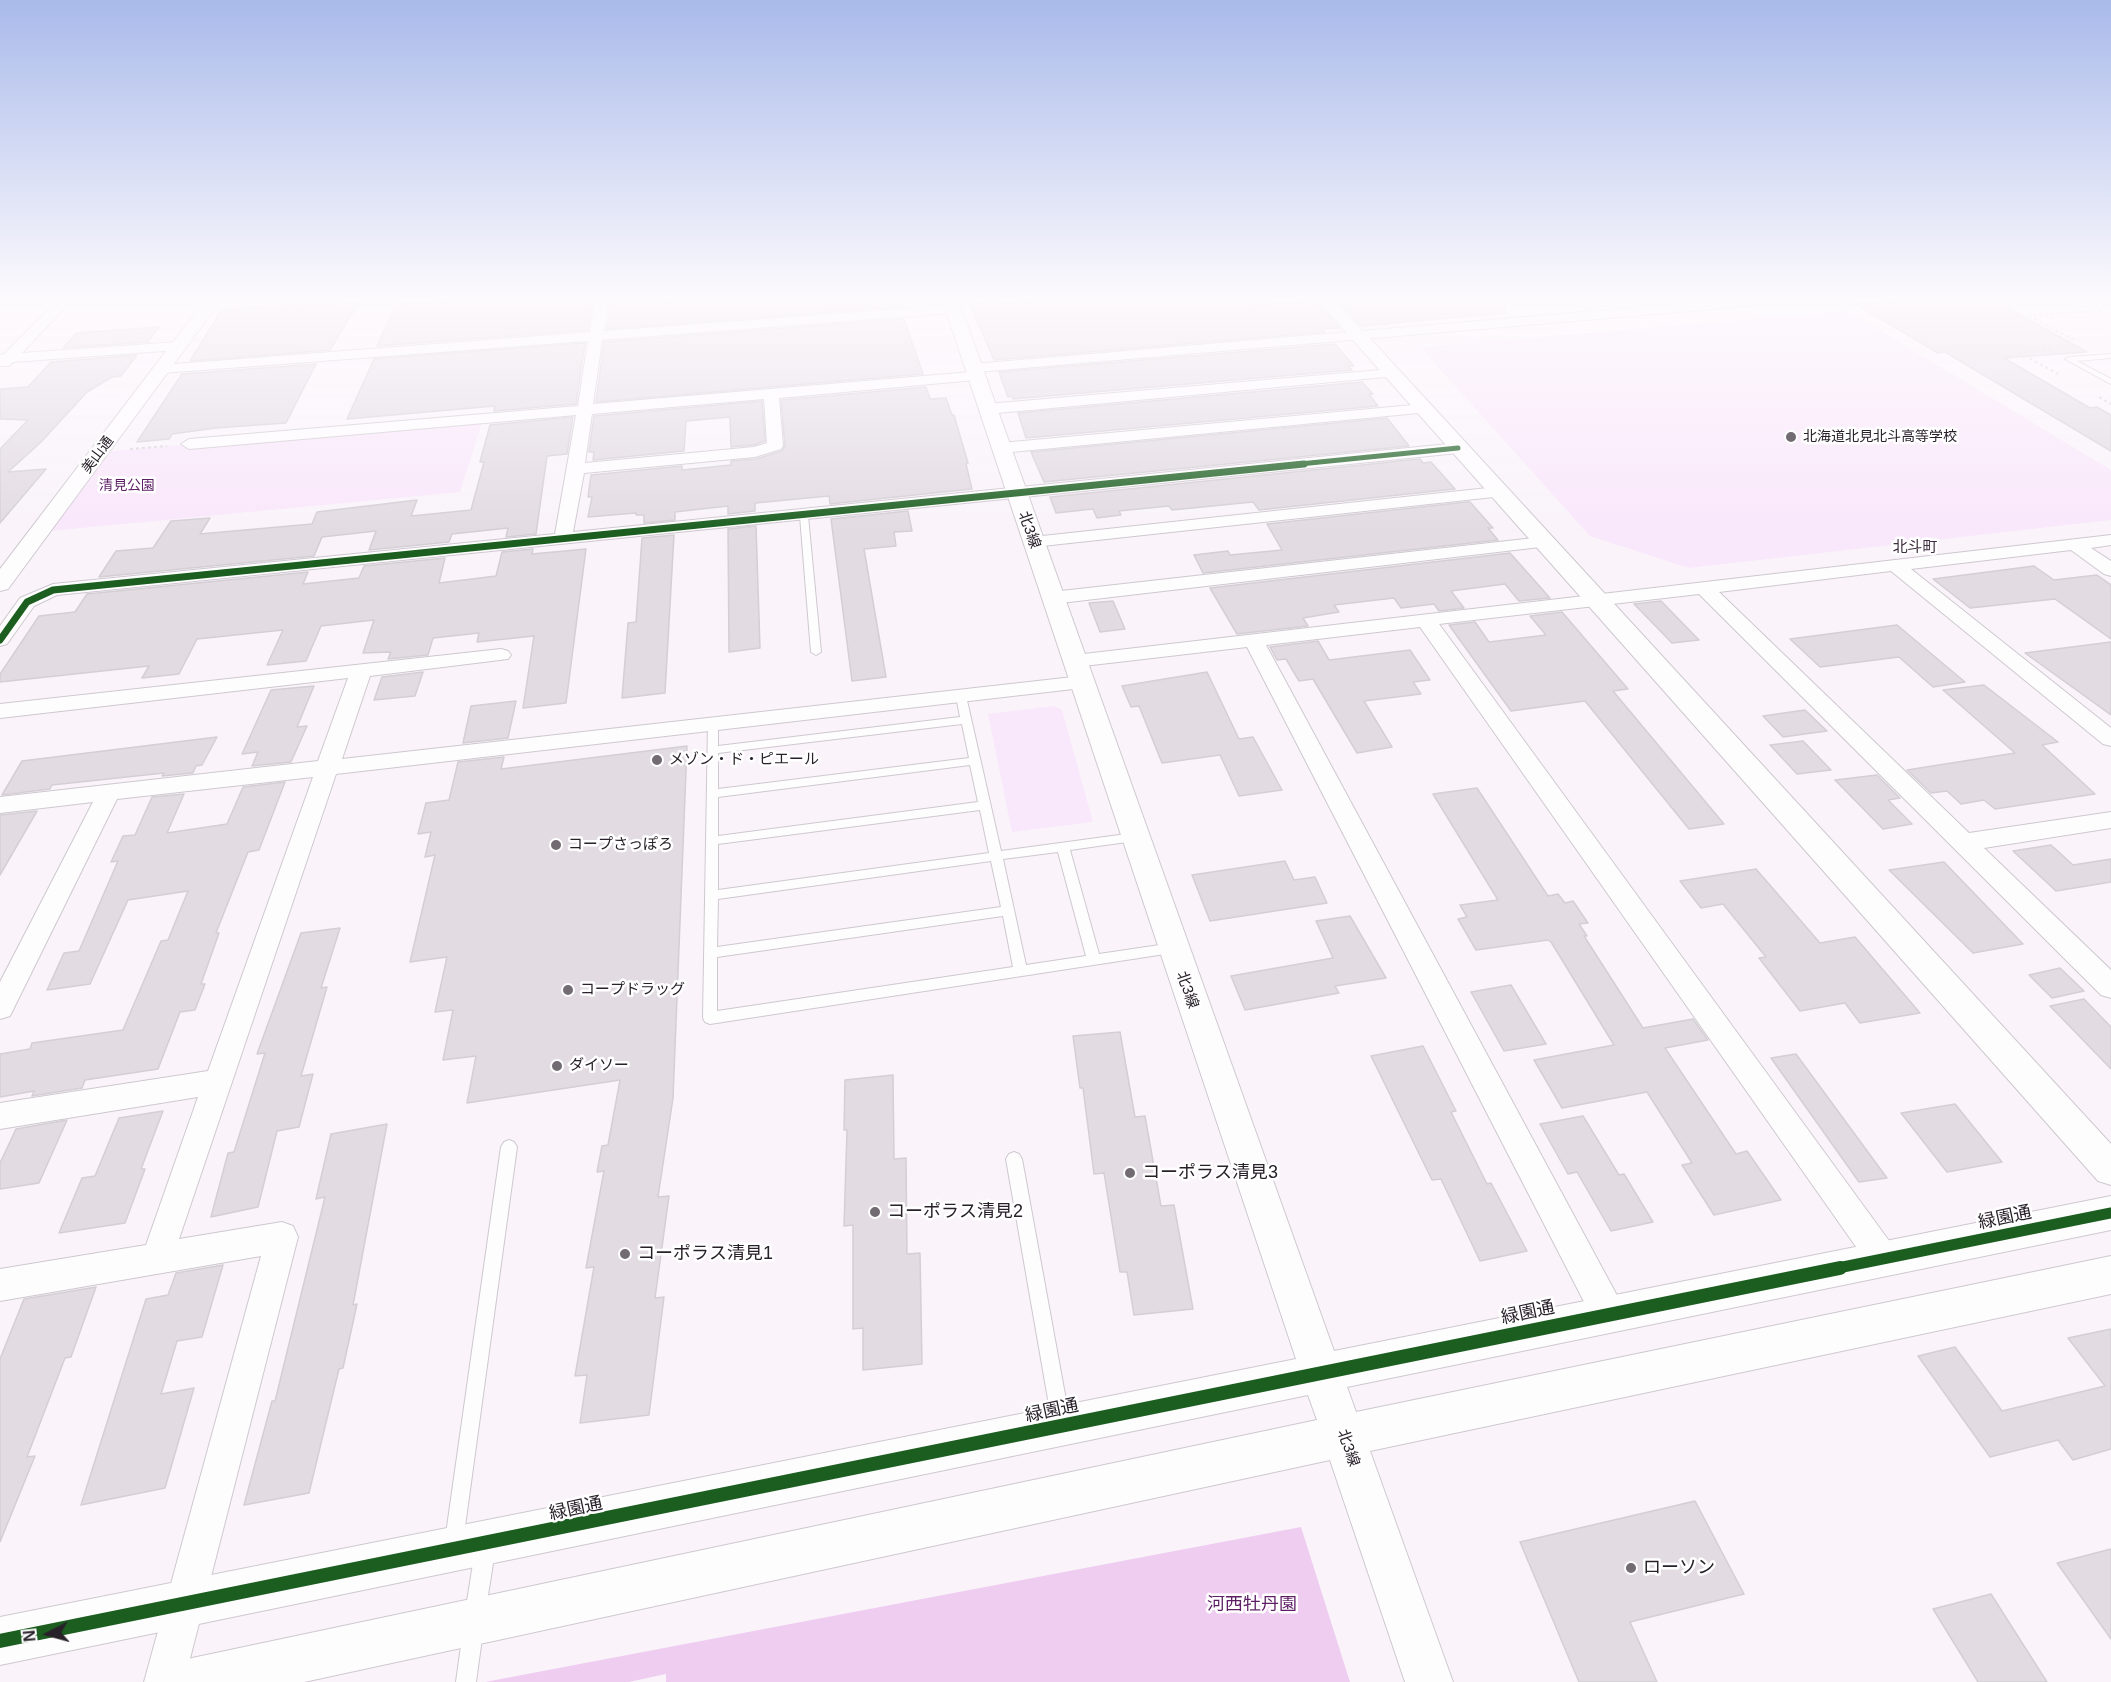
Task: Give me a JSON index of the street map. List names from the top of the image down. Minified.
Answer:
{"streets":{"street":["美山通","北3線","緑園通"]},"crossings":[["北3線","緑園通"]],"districts":["北斗町"],"parks":["清見公園","河西牡丹園"],"places":["北海道北見北斗高等学校","メゾン・ド・ピエール","コープさっぽろ","コープドラッグ","ダイソー","コーポラス清見3","コーポラス清見2","コーポラス清見1","ローソン"],"north":"left"}
